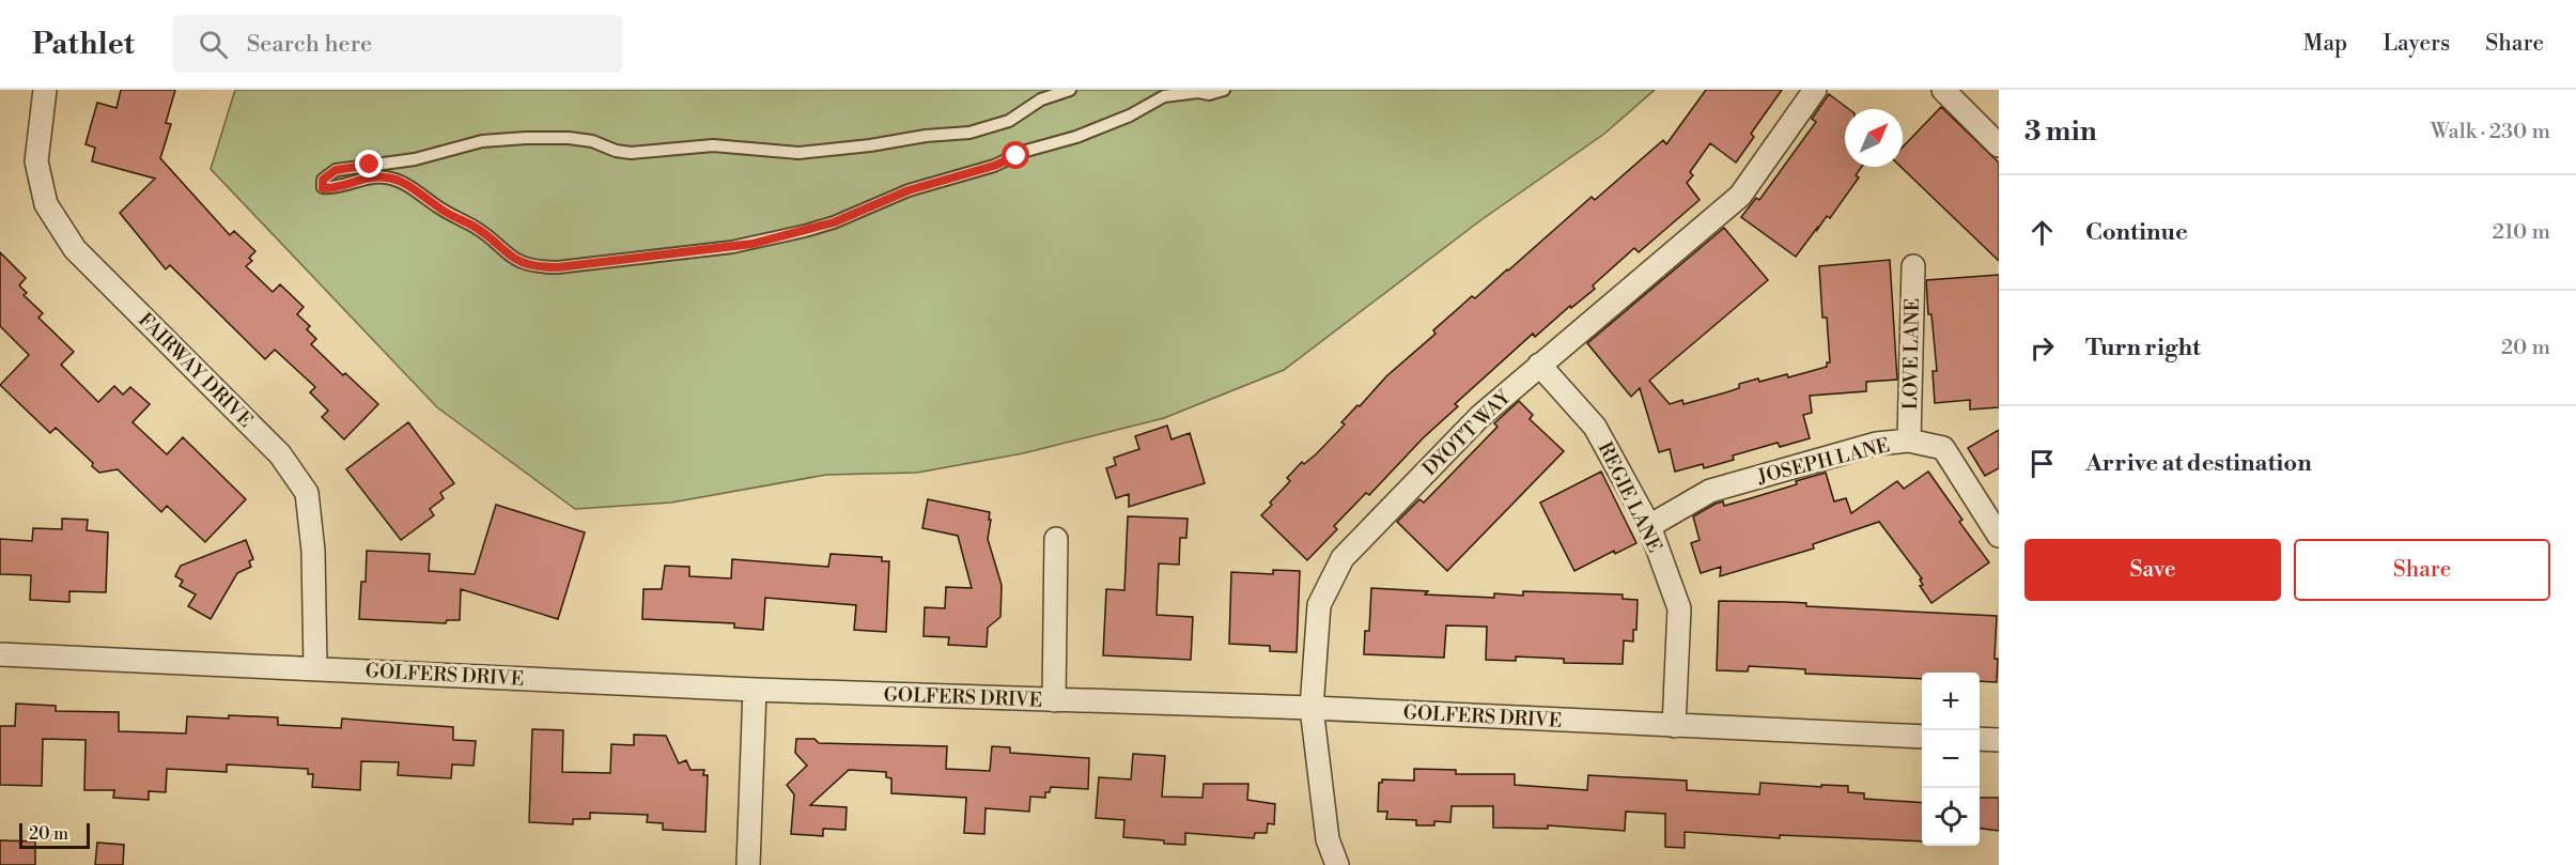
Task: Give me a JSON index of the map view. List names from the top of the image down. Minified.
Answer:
{"streets":{"street":["LOVE LANE","FAIRWAY DRIVE","DYOTT WAY","JOSEPH LANE","REGIE LANE","GOLFERS DRIVE"]},"crossings":[["LOVE LANE","JOSEPH LANE"],["FAIRWAY DRIVE","GOLFERS DRIVE"],["DYOTT WAY","REGIE LANE"],["DYOTT WAY","GOLFERS DRIVE"],["JOSEPH LANE","REGIE LANE"],["REGIE LANE","GOLFERS DRIVE"]],"scale_bar":"20 m","north":"top right","page":{"header":"Pathlet","search":"Search here","nav":["Map","Layers","Share"],"heading":["3 min","Walk · 230 m"],"list":[["Continue","210 m"],["Turn right","20 m"],"Arrive at destination"],"buttons":["Save","Share"],"map_buttons":["+","−"],"scale":"20 m"}}
